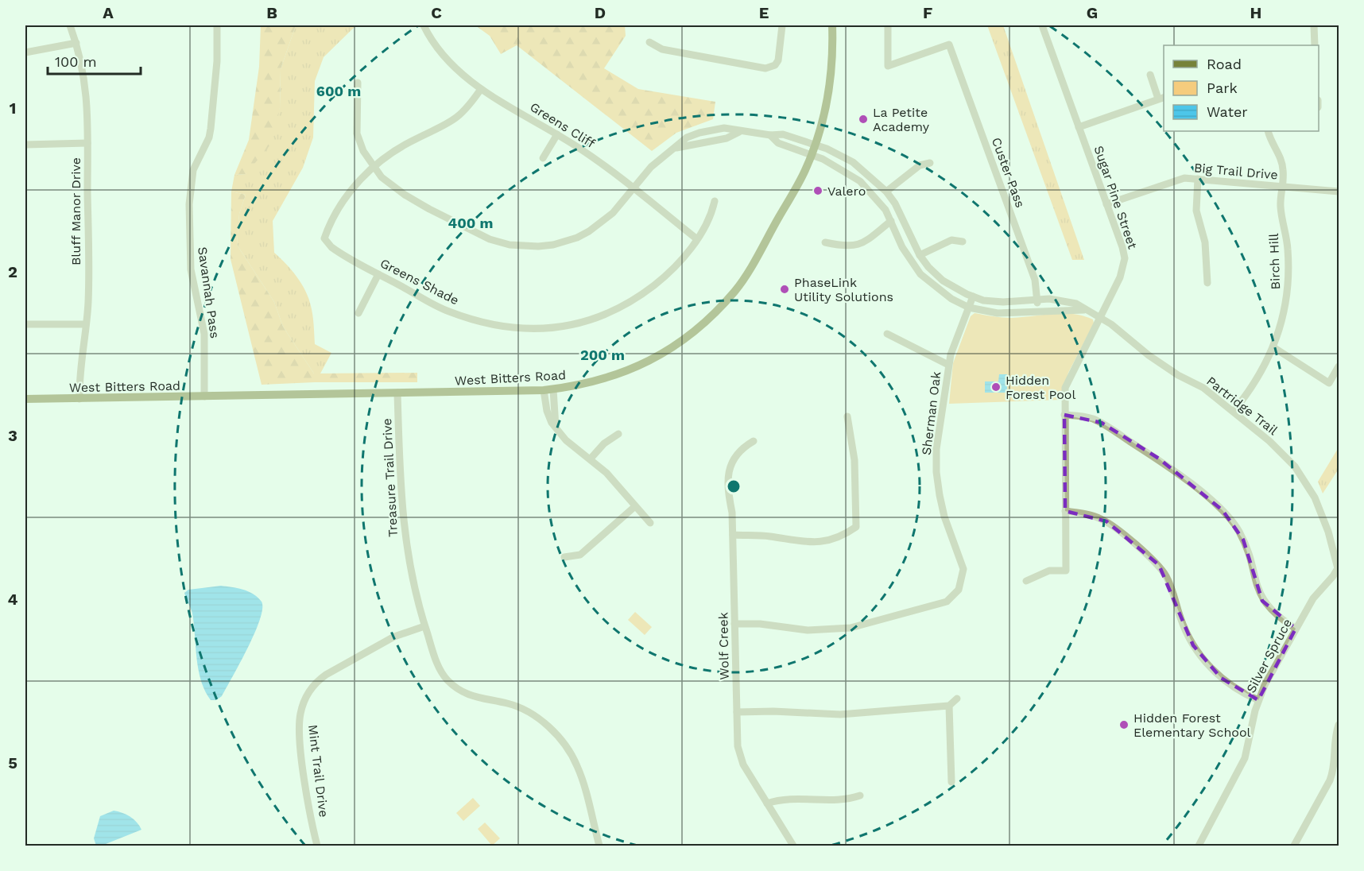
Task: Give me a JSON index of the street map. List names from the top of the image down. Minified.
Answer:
{"streets":{"main road":["West Bitters Road"],"street":["Greens Cliff","Big Trail Drive","Custer Pass","Sugar Pine Street","Bluff Manor Drive","Birch Hill","Greens Shade","Savannah Pass","Partridge Trail","Sherman Oak","Treasure Trail Drive","Wolf Creek","Silver Spruce","Mint Trail Drive"]},"crossings":[["Greens Cliff","Greens Shade"],["Greens Cliff","Partridge Trail"],["Big Trail Drive","Sugar Pine Street"],["Big Trail Drive","Birch Hill"],["Custer Pass","Partridge Trail"],["Sugar Pine Street","Partridge Trail"],["Bluff Manor Drive","West Bitters Road"],["Birch Hill","Partridge Trail"],["Greens Shade","Partridge Trail"],["Savannah Pass","West Bitters Road"],["West Bitters Road","Partridge Trail"],["West Bitters Road","Treasure Trail Drive"],["Partridge Trail","Sherman Oak"],["Partridge Trail","Silver Spruce"],["Sherman Oak","Wolf Creek"],["Treasure Trail Drive","Mint Trail Drive"]],"places":["La Petite Academy","Valero","PhaseLink Utility Solutions","Hidden Forest Pool","Hidden Forest Elementary School"],"legend":["Road","Park","Water"],"scale_bar":"100 m","grid":{"columns":["A","B","C","D","E","F","G","H"],"rows":["1","2","3","4","5"]},"rings":["600 m","400 m","200 m"]}
